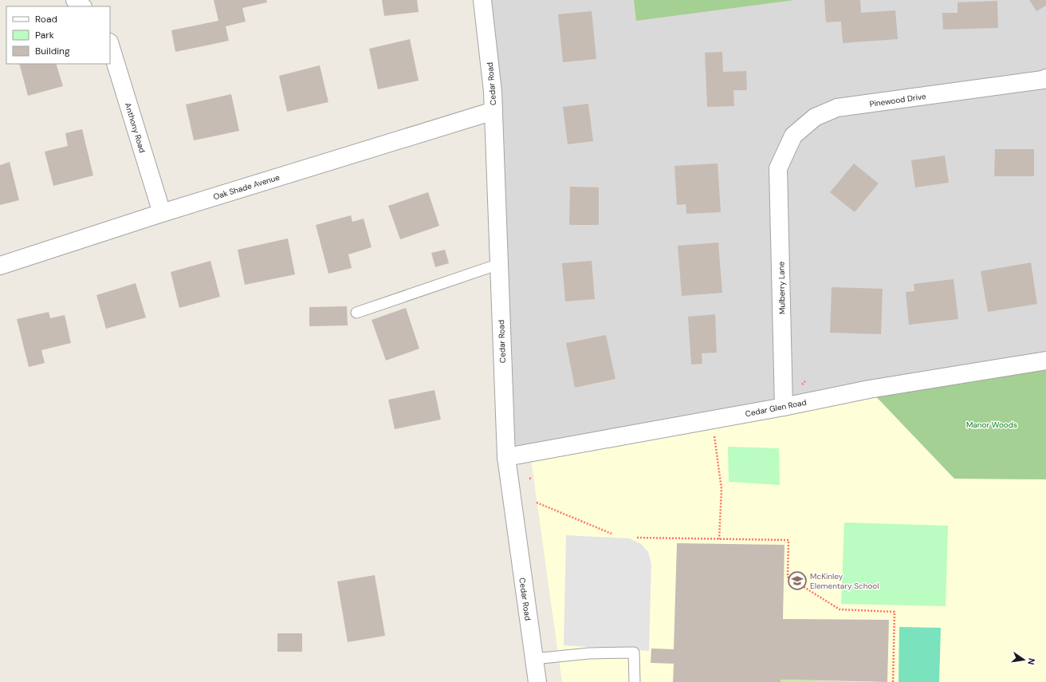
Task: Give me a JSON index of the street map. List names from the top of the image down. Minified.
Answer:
{"streets":{"street":["Cedar Road","Pinewood Drive","Anthony Road","Oak Shade Avenue","Mulberry Lane","Cedar Glen Road"]},"crossings":[["Cedar Road","Oak Shade Avenue"],["Cedar Road","Cedar Glen Road"],["Pinewood Drive","Mulberry Lane"],["Anthony Road","Oak Shade Avenue"],["Mulberry Lane","Cedar Glen Road"]],"parks":["Manor Woods"],"places":{"school or university":["McKinley Elementary School"]},"legend":["Road","Park","Building"],"north":"right"}
